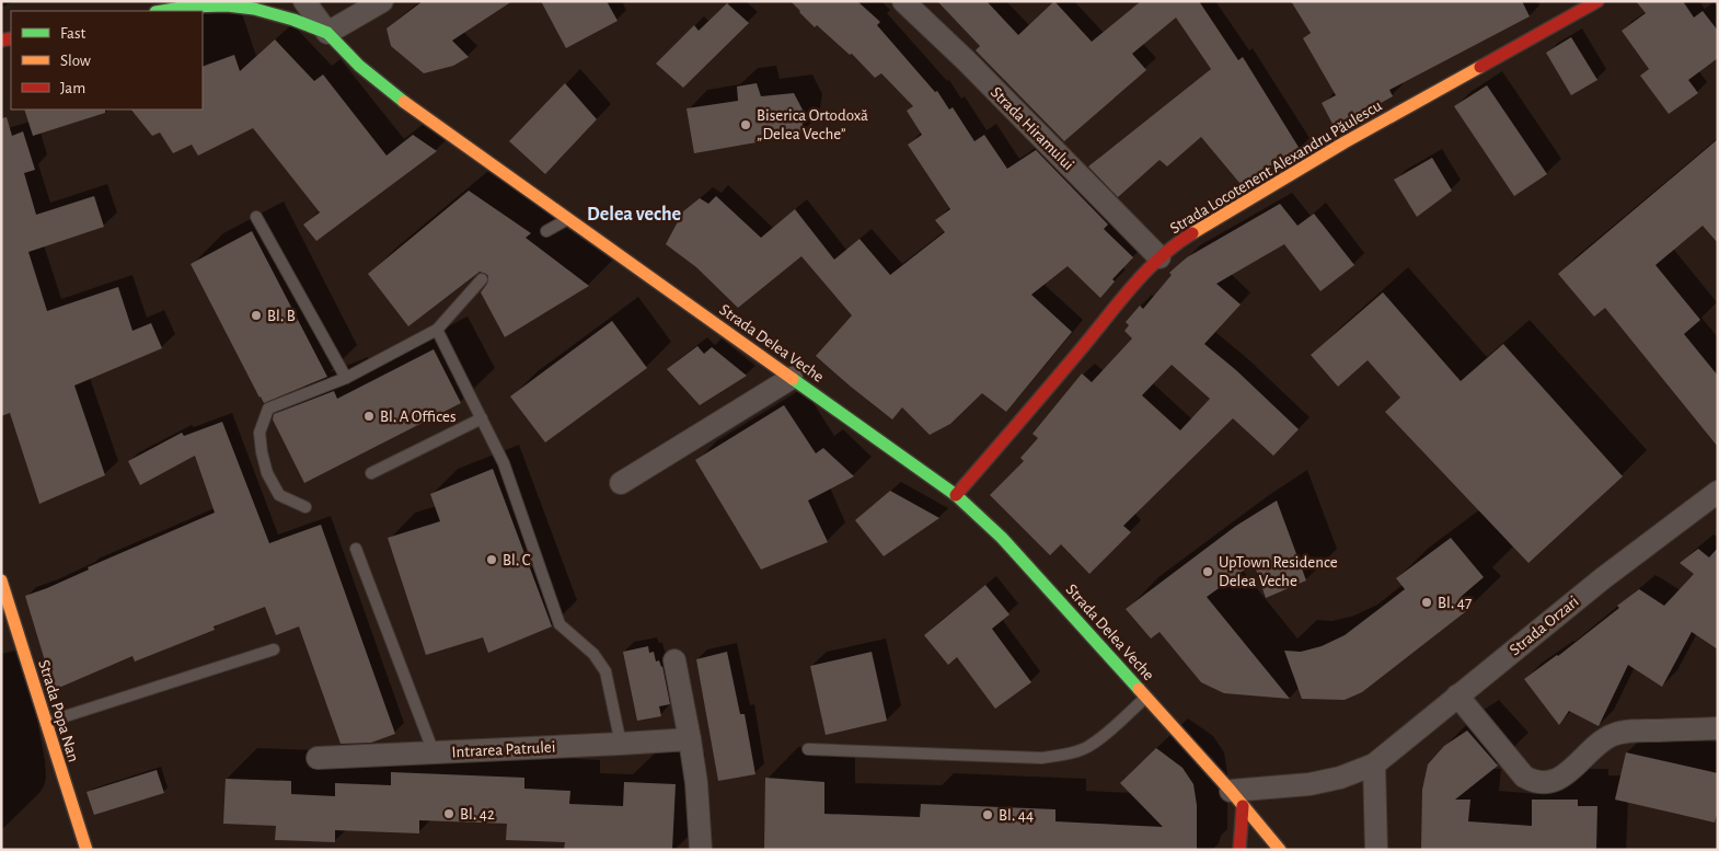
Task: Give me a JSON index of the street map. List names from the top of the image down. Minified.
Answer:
{"streets":{"street":["Strada Hiramului","Strada Locotenent Alexandru Păulescu","Strada Delea Veche","Strada Orzari","Strada Popa Nan","Intrarea Patrulei"]},"crossings":[["Strada Hiramului","Strada Locotenent Alexandru Păulescu"],["Strada Locotenent Alexandru Păulescu","Strada Delea Veche"],["Strada Delea Veche","Strada Orzari"]],"districts":["Delea veche"],"places":["Biserica Ortodoxă „Delea Veche”","Bl. B","Bl. A Offices","Bl. C","UpTown Residence Delea Veche","Bl. 47","Bl. 42","Bl. 44"],"legend":["Fast","Slow","Jam"]}
